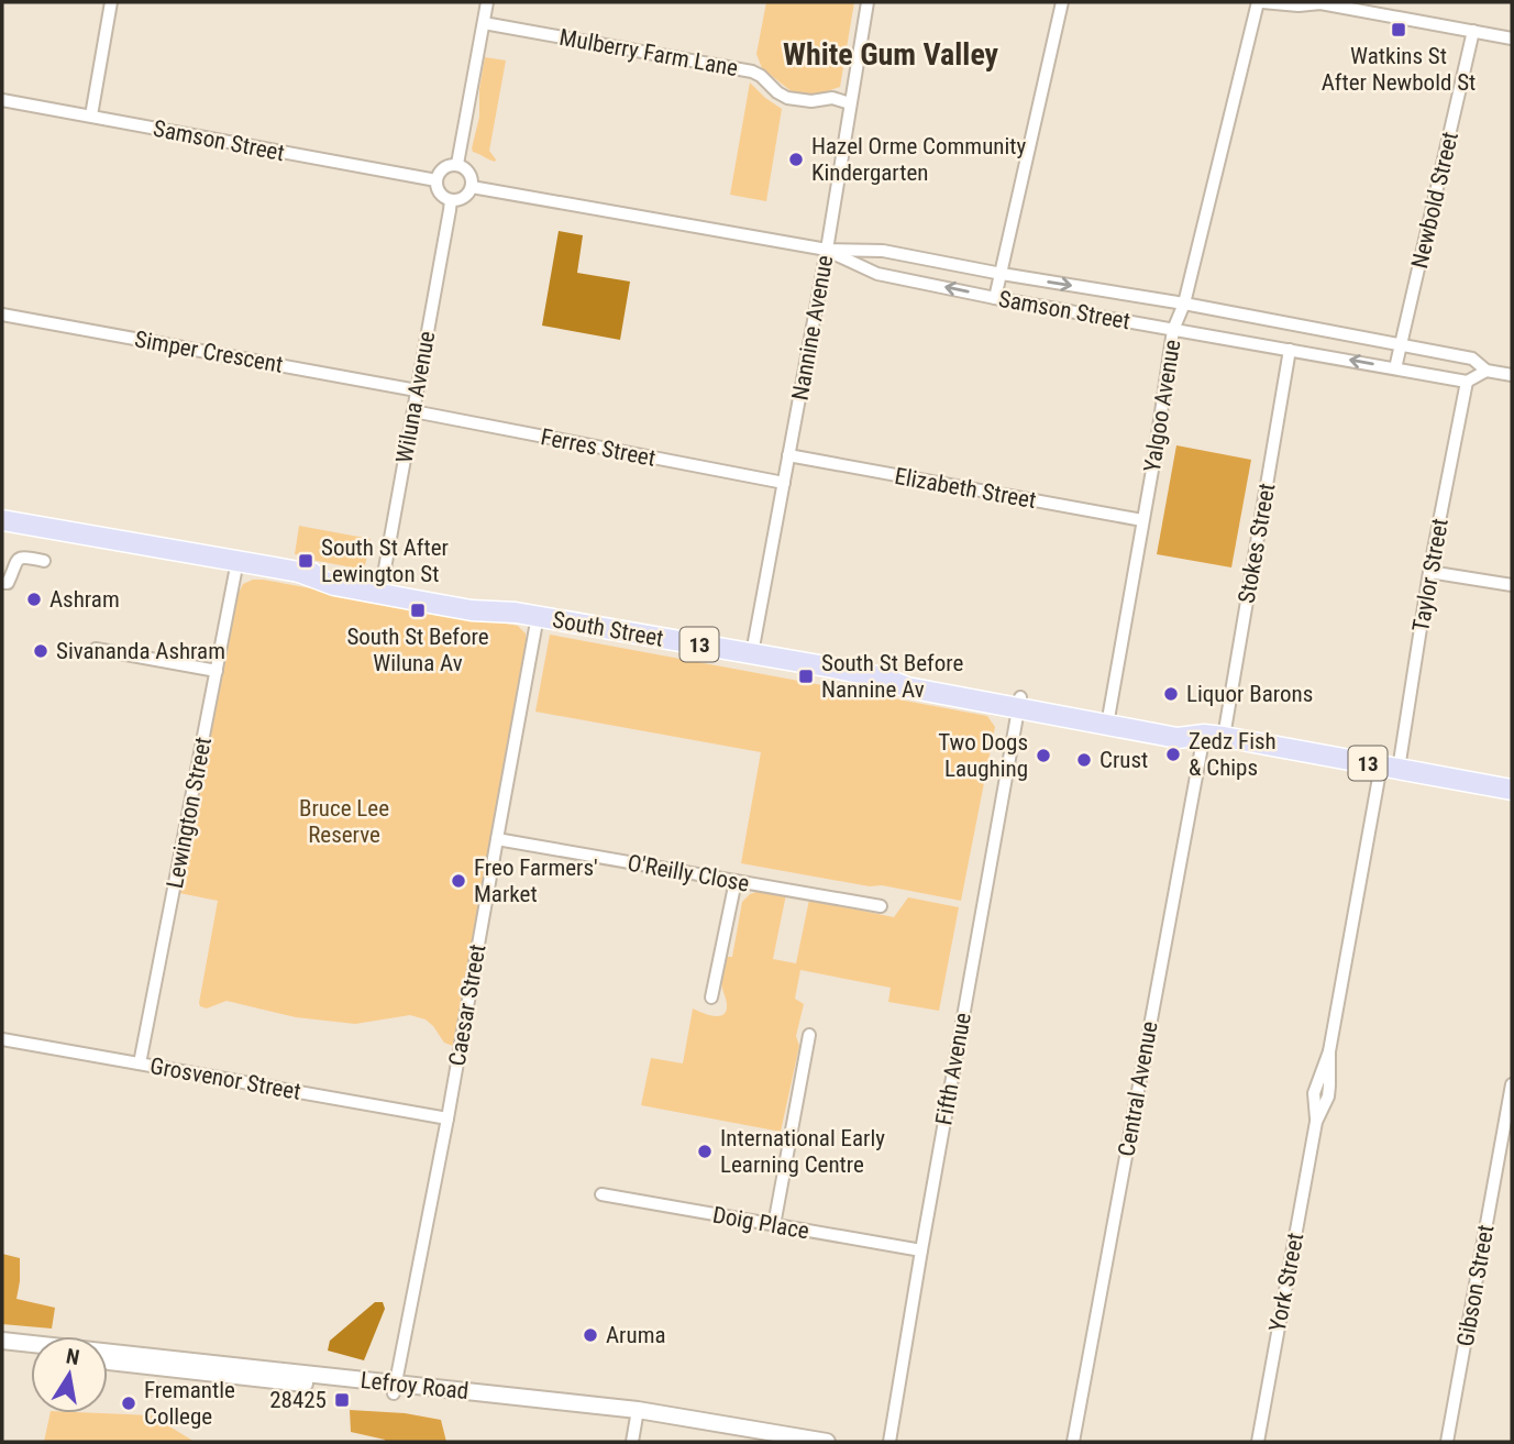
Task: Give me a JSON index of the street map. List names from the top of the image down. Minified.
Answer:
{"streets":{"main road":["South Street","13"],"street":["Mulberry Farm Lane","Samson Street","Newbold Street","Nannine Avenue","Simper Crescent","Wiluna Avenue","Yalgoo Avenue","Ferres Street","Elizabeth Street","Stokes Street","Taylor Street","Lewington Street","O'Reilly Close","Caesar Street","Fifth Avenue","Grosvenor Street","Central Avenue","Doig Place","York Street","Gibson Street","Lefroy Road"]},"crossings":[["Mulberry Farm Lane","Nannine Avenue"],["Samson Street","Newbold Street"],["Samson Street","Nannine Avenue"],["Samson Street","Wiluna Avenue"],["Samson Street","Yalgoo Avenue"],["Samson Street","Stokes Street"],["Samson Street","Taylor Street"],["Nannine Avenue","Ferres Street"],["Nannine Avenue","Elizabeth Street"],["Nannine Avenue","South Street"],["Simper Crescent","Wiluna Avenue"],["Wiluna Avenue","Ferres Street"],["Wiluna Avenue","South Street"],["Yalgoo Avenue","Elizabeth Street"],["Yalgoo Avenue","South Street"],["Stokes Street","South Street"],["Stokes Street","Central Avenue"],["Taylor Street","South Street"],["Taylor Street","York Street"],["South Street","Lewington Street"],["South Street","Caesar Street"],["South Street","Fifth Avenue"],["South Street","Central Avenue"],["South Street","York Street"],["Lewington Street","Grosvenor Street"],["O'Reilly Close","Caesar Street"],["Caesar Street","Grosvenor Street"],["Caesar Street","Lefroy Road"],["Fifth Avenue","Doig Place"]],"districts":["White Gum Valley"],"parks":["Bruce Lee Reserve"],"places":{"transit":["Watkins St After Newbold St","South St After Lewington St","South St Before Wiluna Av","South St Before Nannine Av","28425"],"other":["Hazel Orme Community Kindergarten","Ashram","Sivananda Ashram","Liquor Barons","Zedz Fish & Chips","Two Dogs Laughing","Crust","Freo Farmers' Market","International Early Learning Centre","Aruma","Fremantle College"]},"north":"top"}
